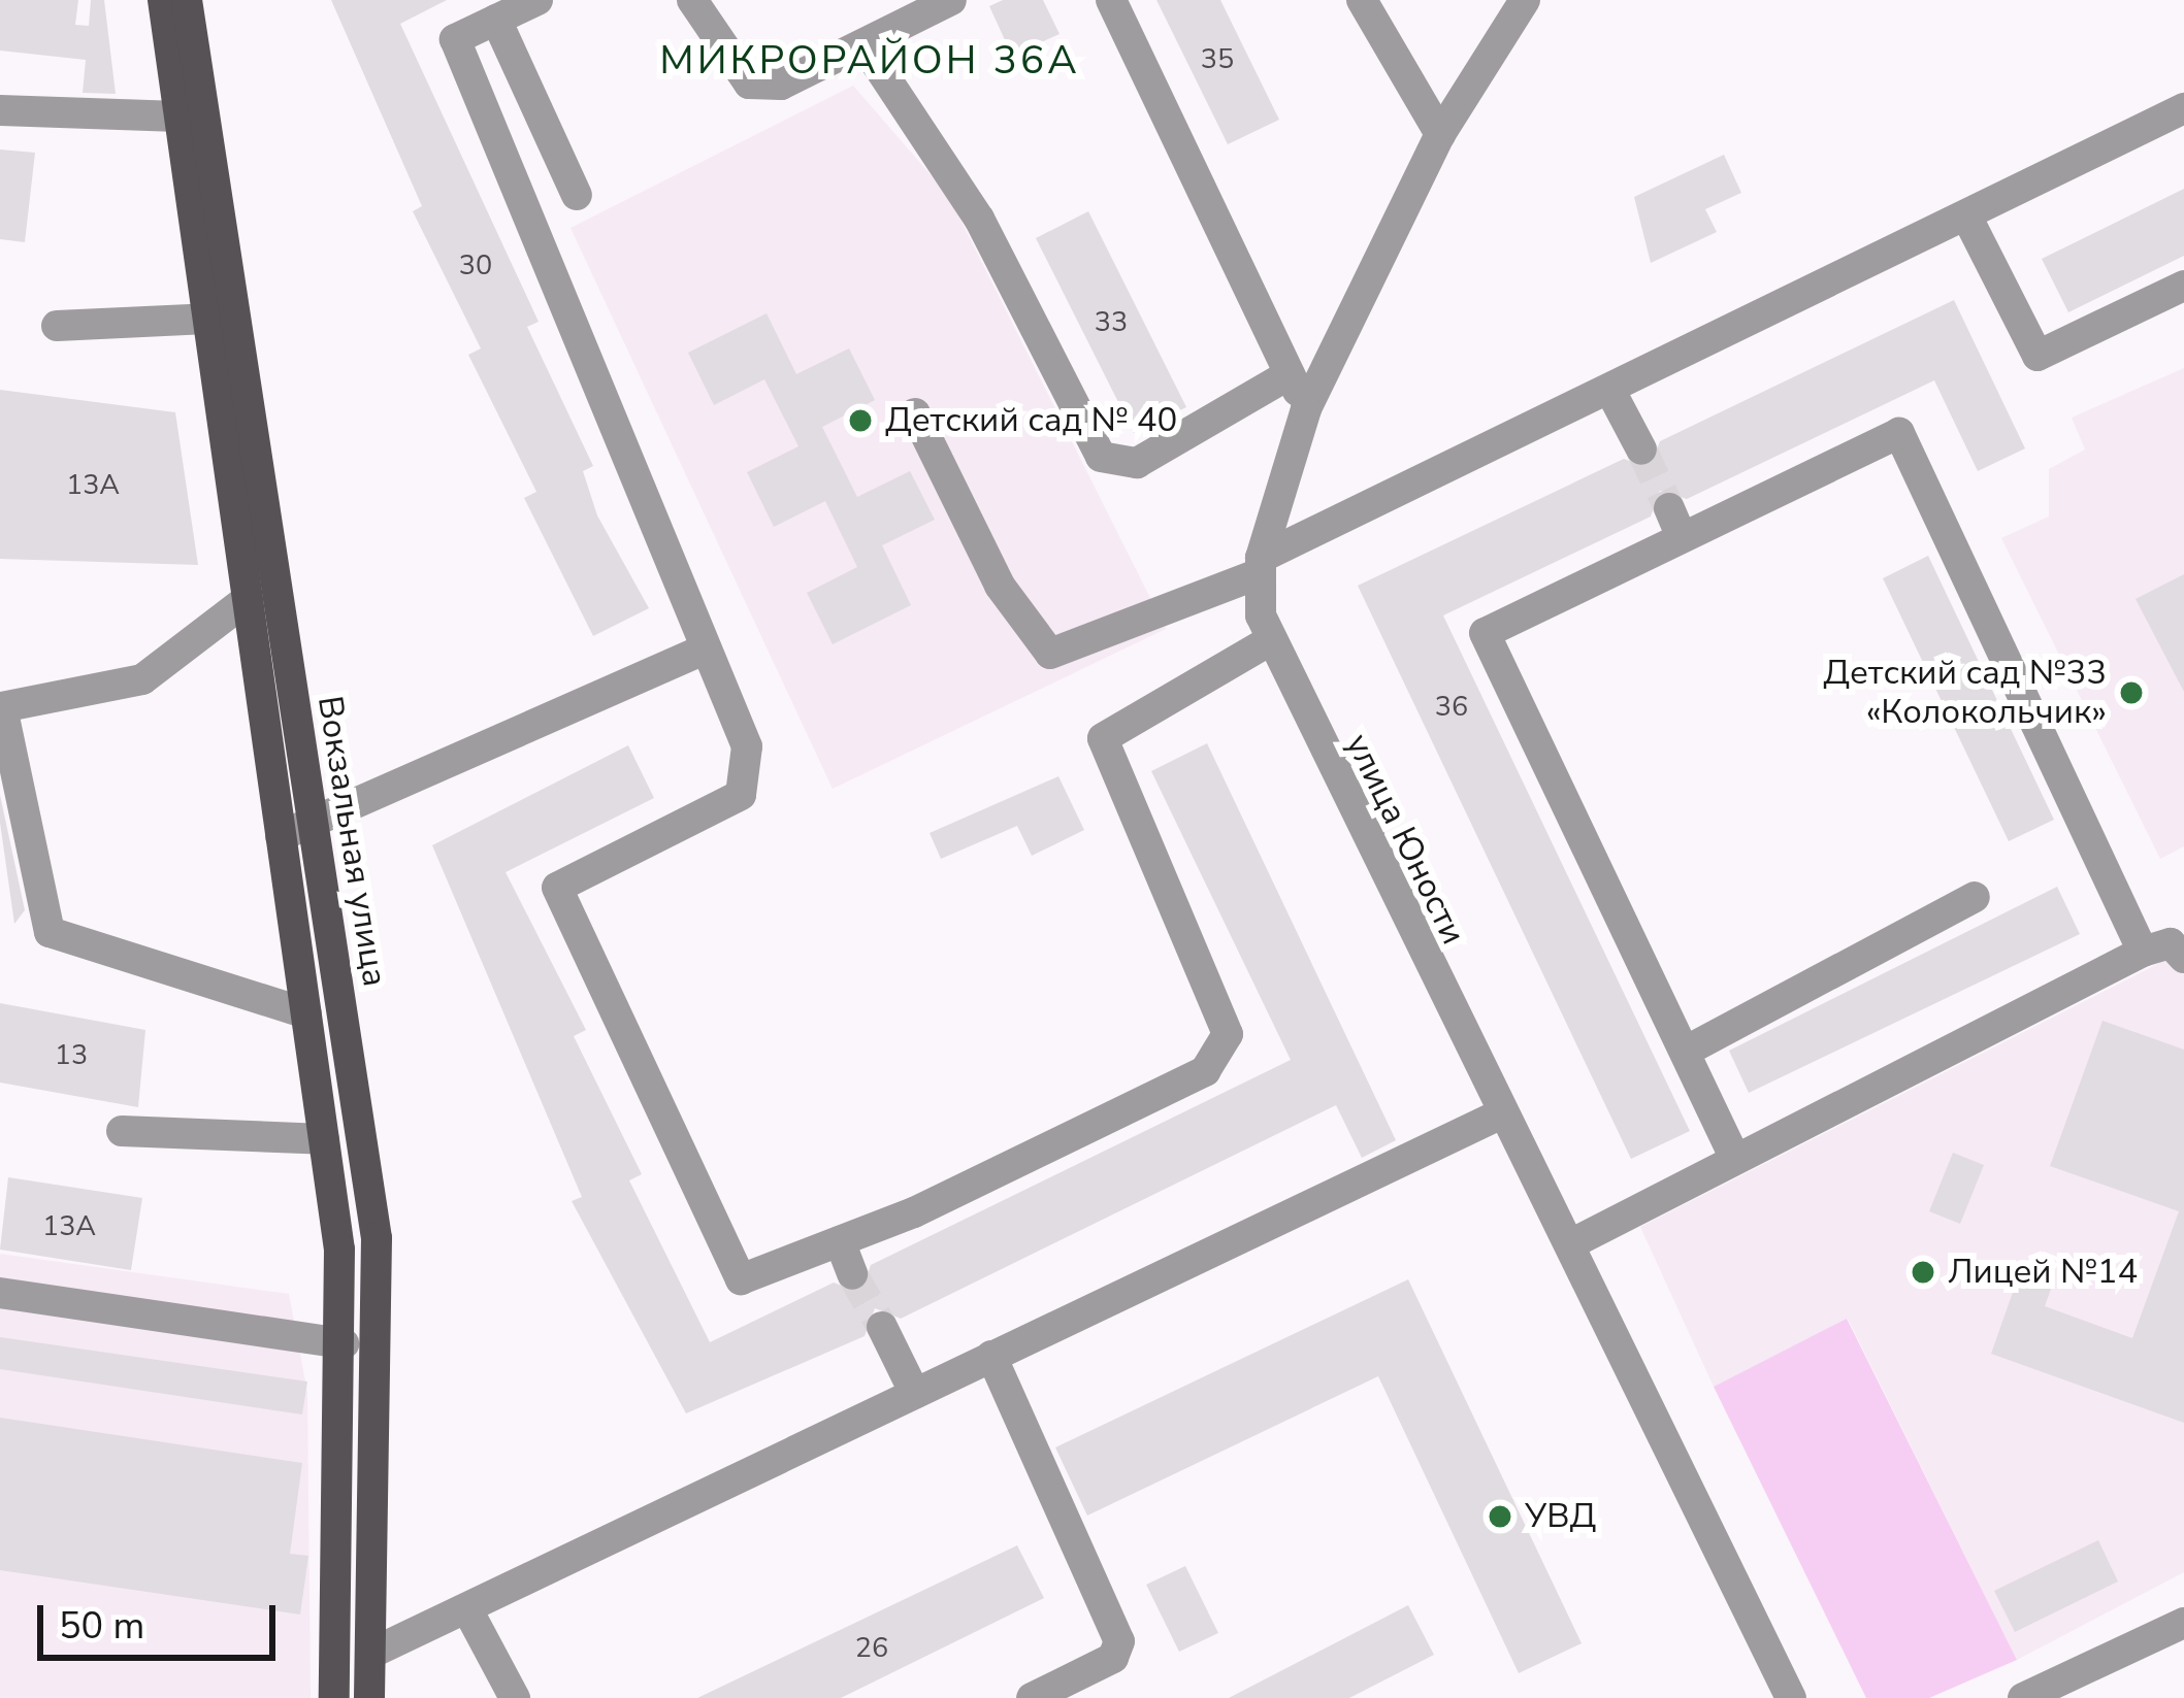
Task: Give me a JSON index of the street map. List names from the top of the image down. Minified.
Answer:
{"streets":{"main road":["Вокзальная улица"],"street":["улица Юности"]},"districts":["МИКРОРАЙОН 36А"],"places":["Детский сад № 40","Детский сад №33 «Колокольчик»","Лицей №14","УВД"],"house_numbers":["35","30","33","13А","36","13","13А","26"],"scale_bar":"50 m"}
